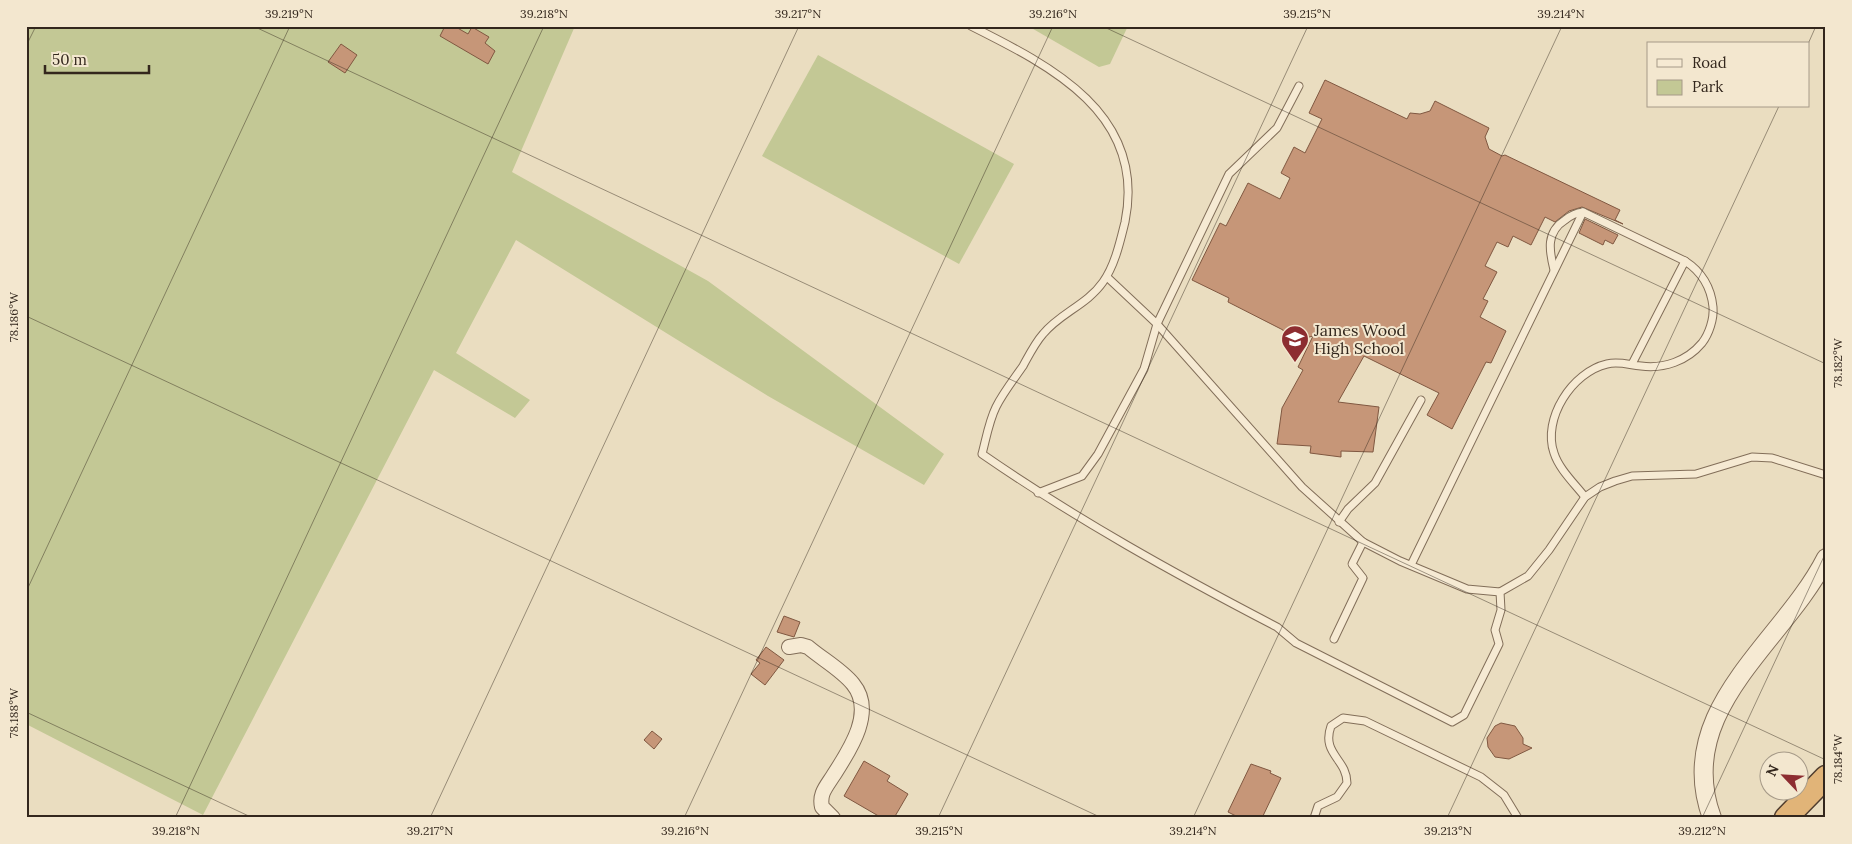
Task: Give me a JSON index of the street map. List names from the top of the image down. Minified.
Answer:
{"places":{"school or university":["James Wood High School"]},"legend":["Road","Park"],"scale_bar":"50 m","north":"top left","coordinates":["39.219°N","39.218°N","39.217°N","39.216°N","39.215°N","39.214°N","78.186°W","78.182°W","78.188°W","78.184°W","39.213°N","39.212°N"]}
